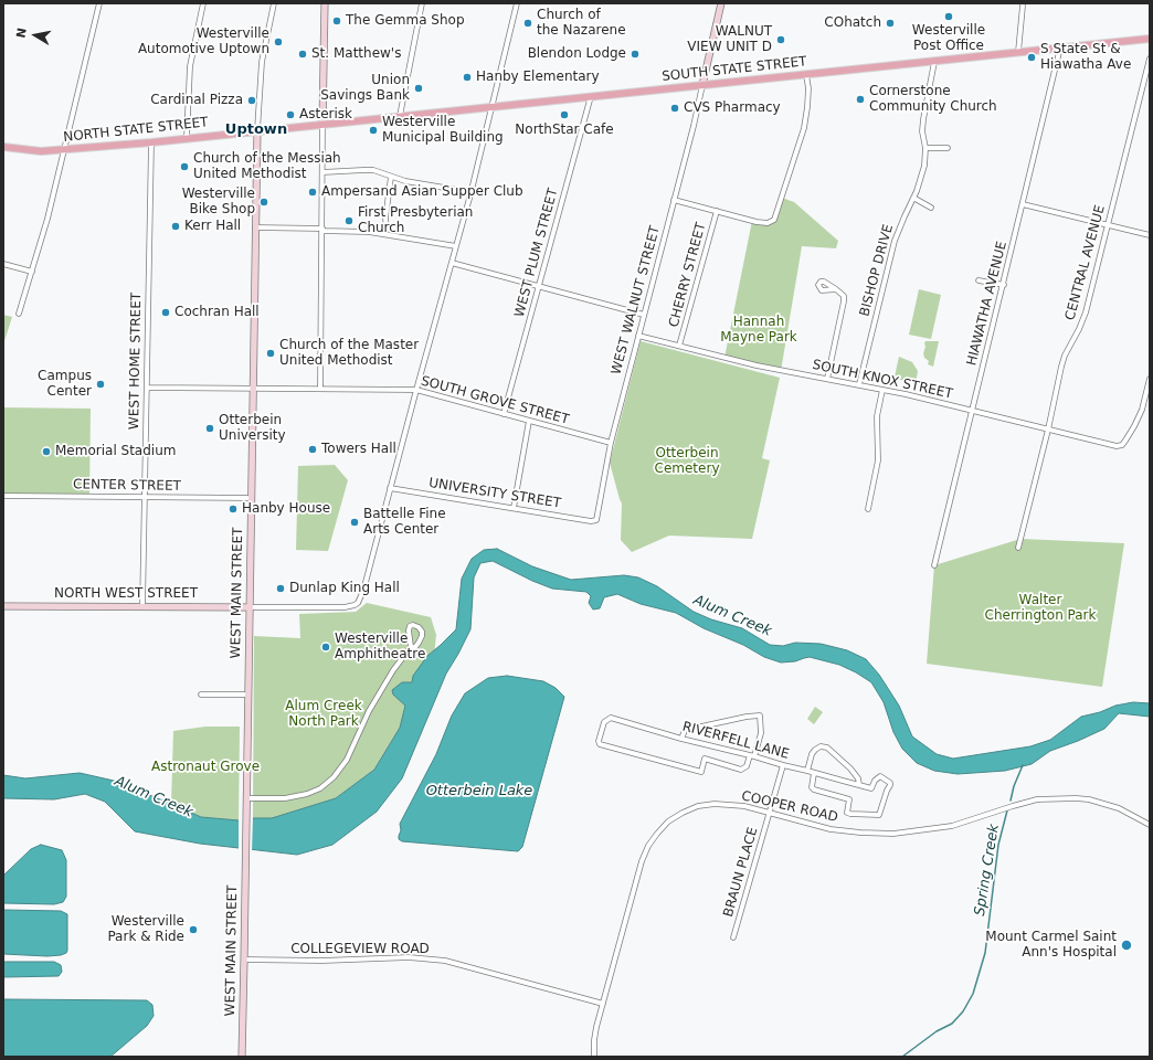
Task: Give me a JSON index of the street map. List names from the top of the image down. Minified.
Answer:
{"streets":{"main road":["SOUTH STATE STREET","NORTH STATE STREET","WEST MAIN STREET","NORTH WEST STREET"],"street":["WEST PLUM STREET","CENTRAL AVENUE","BISHOP DRIVE","CHERRY STREET","WEST WALNUT STREET","HIAWATHA AVENUE","WEST HOME STREET","SOUTH KNOX STREET","SOUTH GROVE STREET","CENTER STREET","UNIVERSITY STREET","RIVERFELL LANE","COOPER ROAD","BRAUN PLACE","COLLEGEVIEW ROAD"]},"crossings":[["SOUTH STATE STREET","NORTH STATE STREET"],["SOUTH STATE STREET","WEST PLUM STREET"],["SOUTH STATE STREET","BISHOP DRIVE"],["SOUTH STATE STREET","WEST WALNUT STREET"],["SOUTH STATE STREET","HIAWATHA AVENUE"],["NORTH STATE STREET","WEST HOME STREET"],["NORTH STATE STREET","WEST MAIN STREET"],["WEST PLUM STREET","SOUTH GROVE STREET"],["CENTRAL AVENUE","SOUTH KNOX STREET"],["BISHOP DRIVE","SOUTH KNOX STREET"],["CHERRY STREET","SOUTH KNOX STREET"],["WEST WALNUT STREET","SOUTH KNOX STREET"],["WEST WALNUT STREET","SOUTH GROVE STREET"],["WEST WALNUT STREET","UNIVERSITY STREET"],["HIAWATHA AVENUE","SOUTH KNOX STREET"],["WEST HOME STREET","SOUTH GROVE STREET"],["WEST HOME STREET","CENTER STREET"],["WEST HOME STREET","NORTH WEST STREET"],["SOUTH GROVE STREET","WEST MAIN STREET"],["CENTER STREET","WEST MAIN STREET"],["WEST MAIN STREET","NORTH WEST STREET"],["WEST MAIN STREET","COLLEGEVIEW ROAD"],["RIVERFELL LANE","BRAUN PLACE"],["COOPER ROAD","BRAUN PLACE"],["COOPER ROAD","COLLEGEVIEW ROAD"]],"districts":["Uptown"],"water":["Alum Creek","Otterbein Lake","Spring Creek"],"parks":["Hannah Mayne Park","Otterbein Cemetery","Walter Cherrington Park","Alum Creek North Park","Astronaut Grove"],"places":["Westerville Post Office","The Gemma Shop","Church of the Nazarene","COhatch","WALNUT VIEW UNIT D","Westerville Automotive Uptown","St. Matthew's","Blendon Lodge","S State St & Hiawatha Ave","Hanby Elementary","Union Savings Bank","Cornerstone Community Church","Cardinal Pizza","CVS Pharmacy","Asterisk","NorthStar Cafe","Westerville Municipal Building","Church of the Messiah United Methodist","Ampersand Asian Supper Club","Westerville Bike Shop","First Presbyterian Church","Kerr Hall","Cochran Hall","Church of the Master United Methodist","Campus Center","Otterbein University","Towers Hall","Memorial Stadium","Hanby House","Battelle Fine Arts Center","Dunlap King Hall","Westerville Amphitheatre","Westerville Park & Ride","Mount Carmel Saint Ann's Hospital"],"north":"left"}
